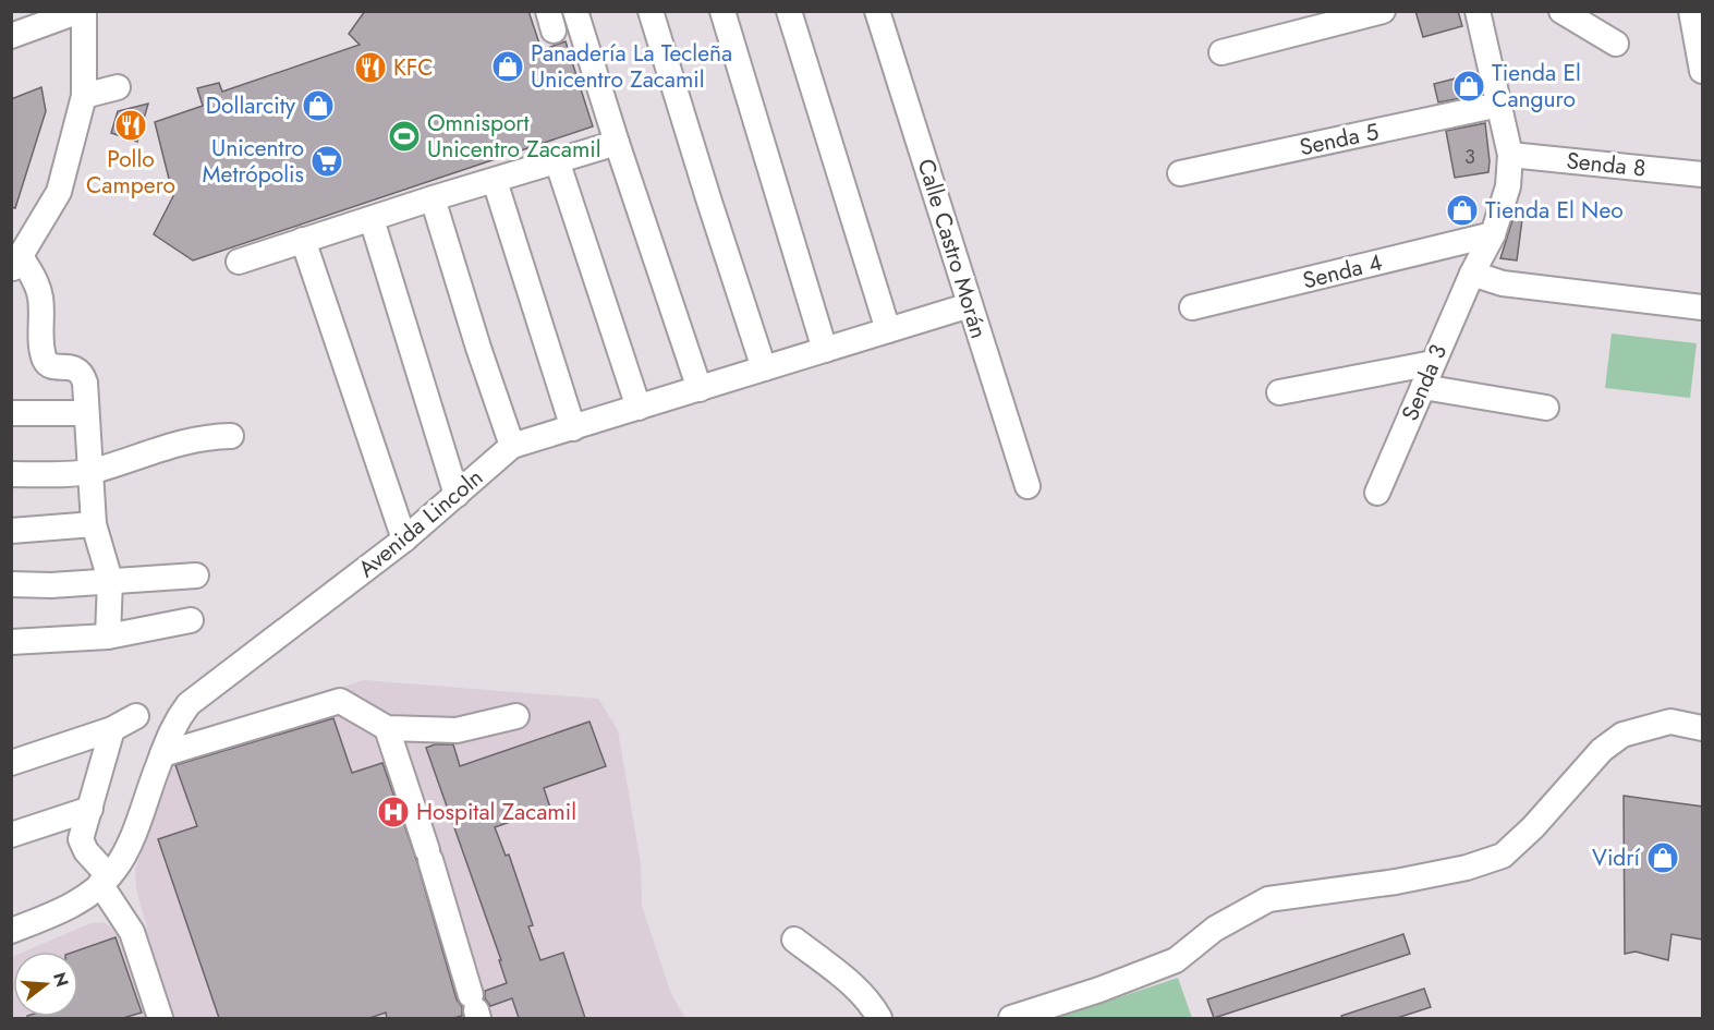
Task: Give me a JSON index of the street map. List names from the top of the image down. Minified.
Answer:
{"streets":{"street":["Senda 5","Senda 8","Calle Castro Morán","Senda 4","Senda 3","Avenida Lincoln"]},"crossings":[["Senda 5","Senda 3"],["Senda 8","Senda 3"],["Calle Castro Morán","Avenida Lincoln"],["Senda 4","Senda 3"]],"places":{"shop":["Panadería La Tecleña Unicentro Zacamil","Tienda El Canguro","Dollarcity","Tienda El Neo","Vidrí"],"restaurant":["KFC","Pollo Campero"],"sports":["Omnisport Unicentro Zacamil"],"supermarket":["Unicentro Metrópolis"],"hospital":["Hospital Zacamil"]},"house_numbers":["3"],"north":"right"}
